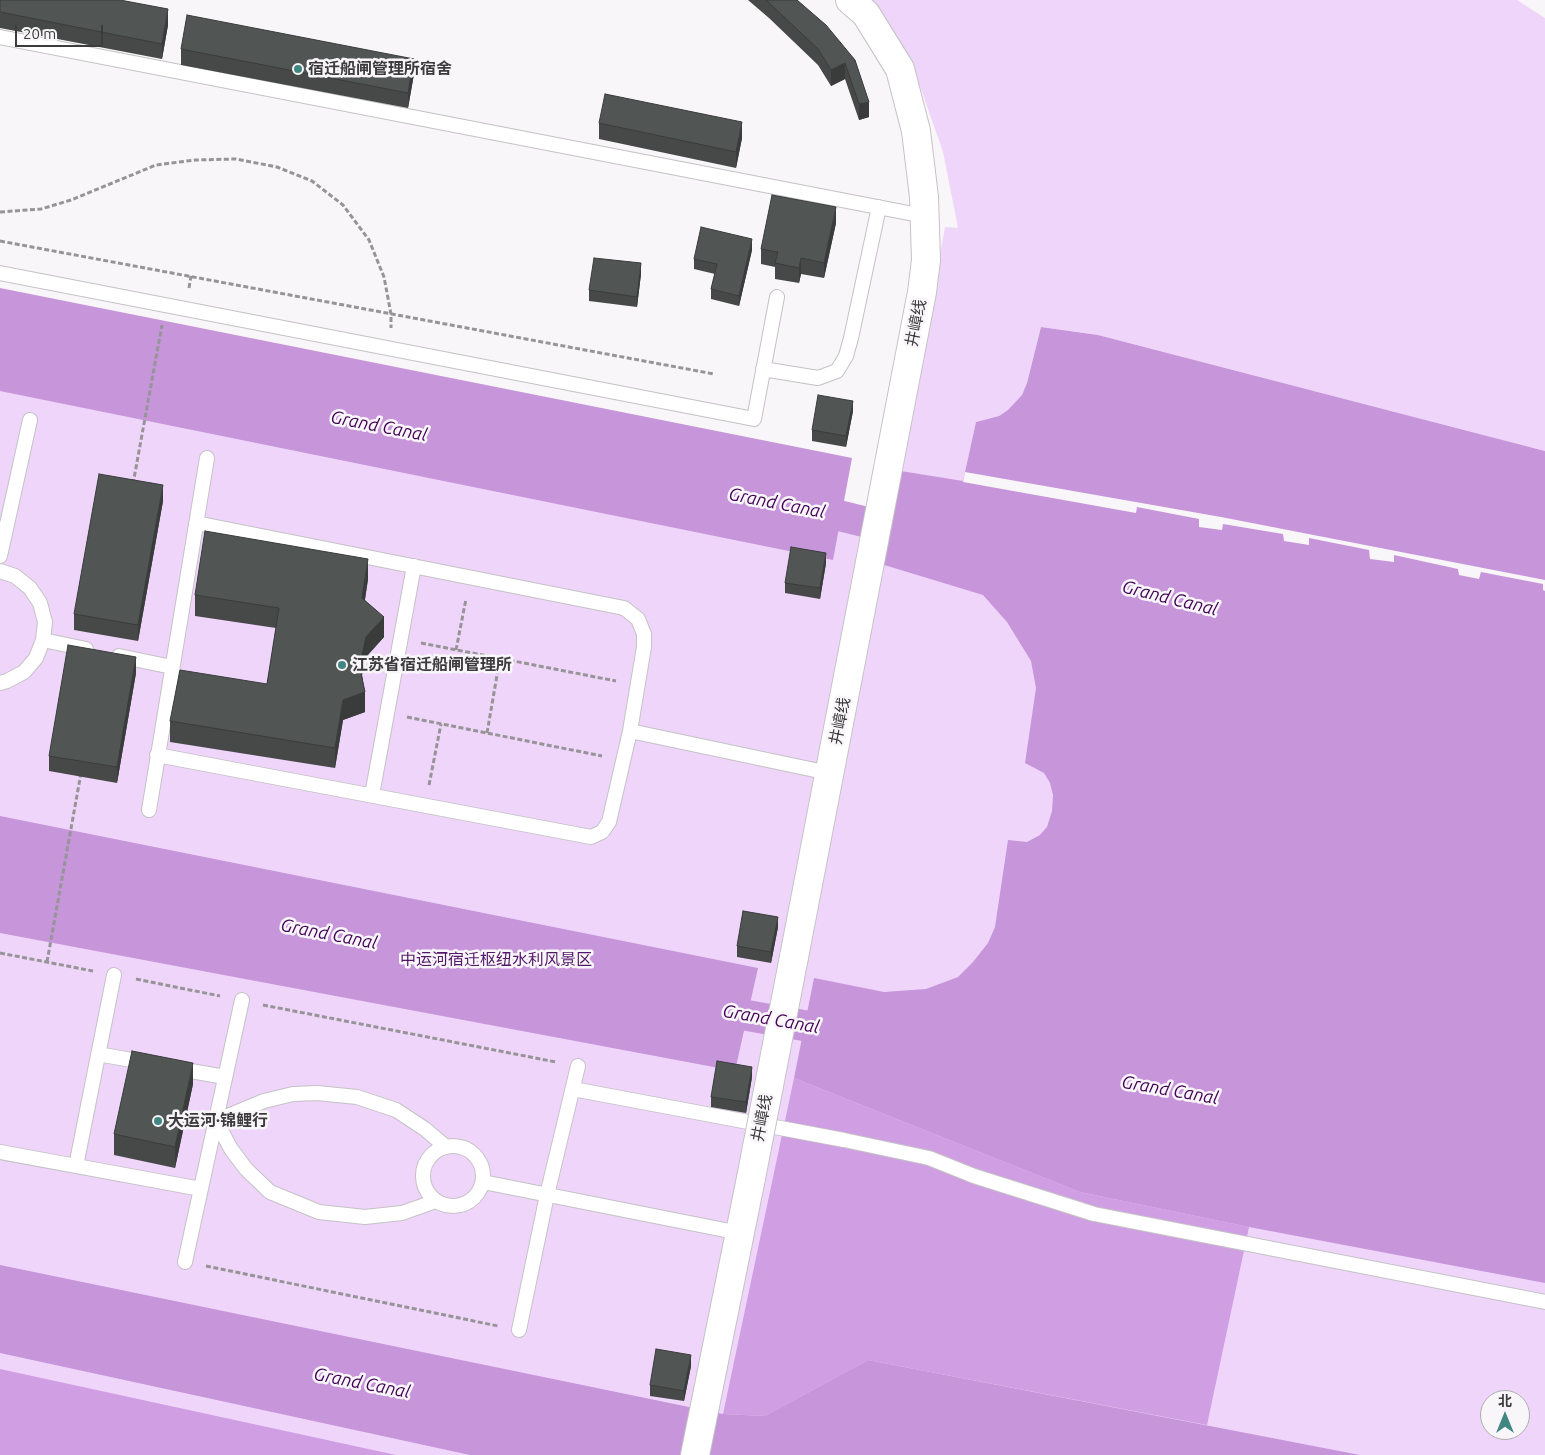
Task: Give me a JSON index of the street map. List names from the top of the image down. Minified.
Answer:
{"streets":{"main road":["井嶂线"]},"water":["Grand Canal"],"parks":["中运河宿迁枢纽水利风景区"],"places":["宿迁船闸管理所宿舍","江苏省宿迁船闸管理所","大运河·锦鲤行"],"scale_bar":"20 m","north":"top"}
